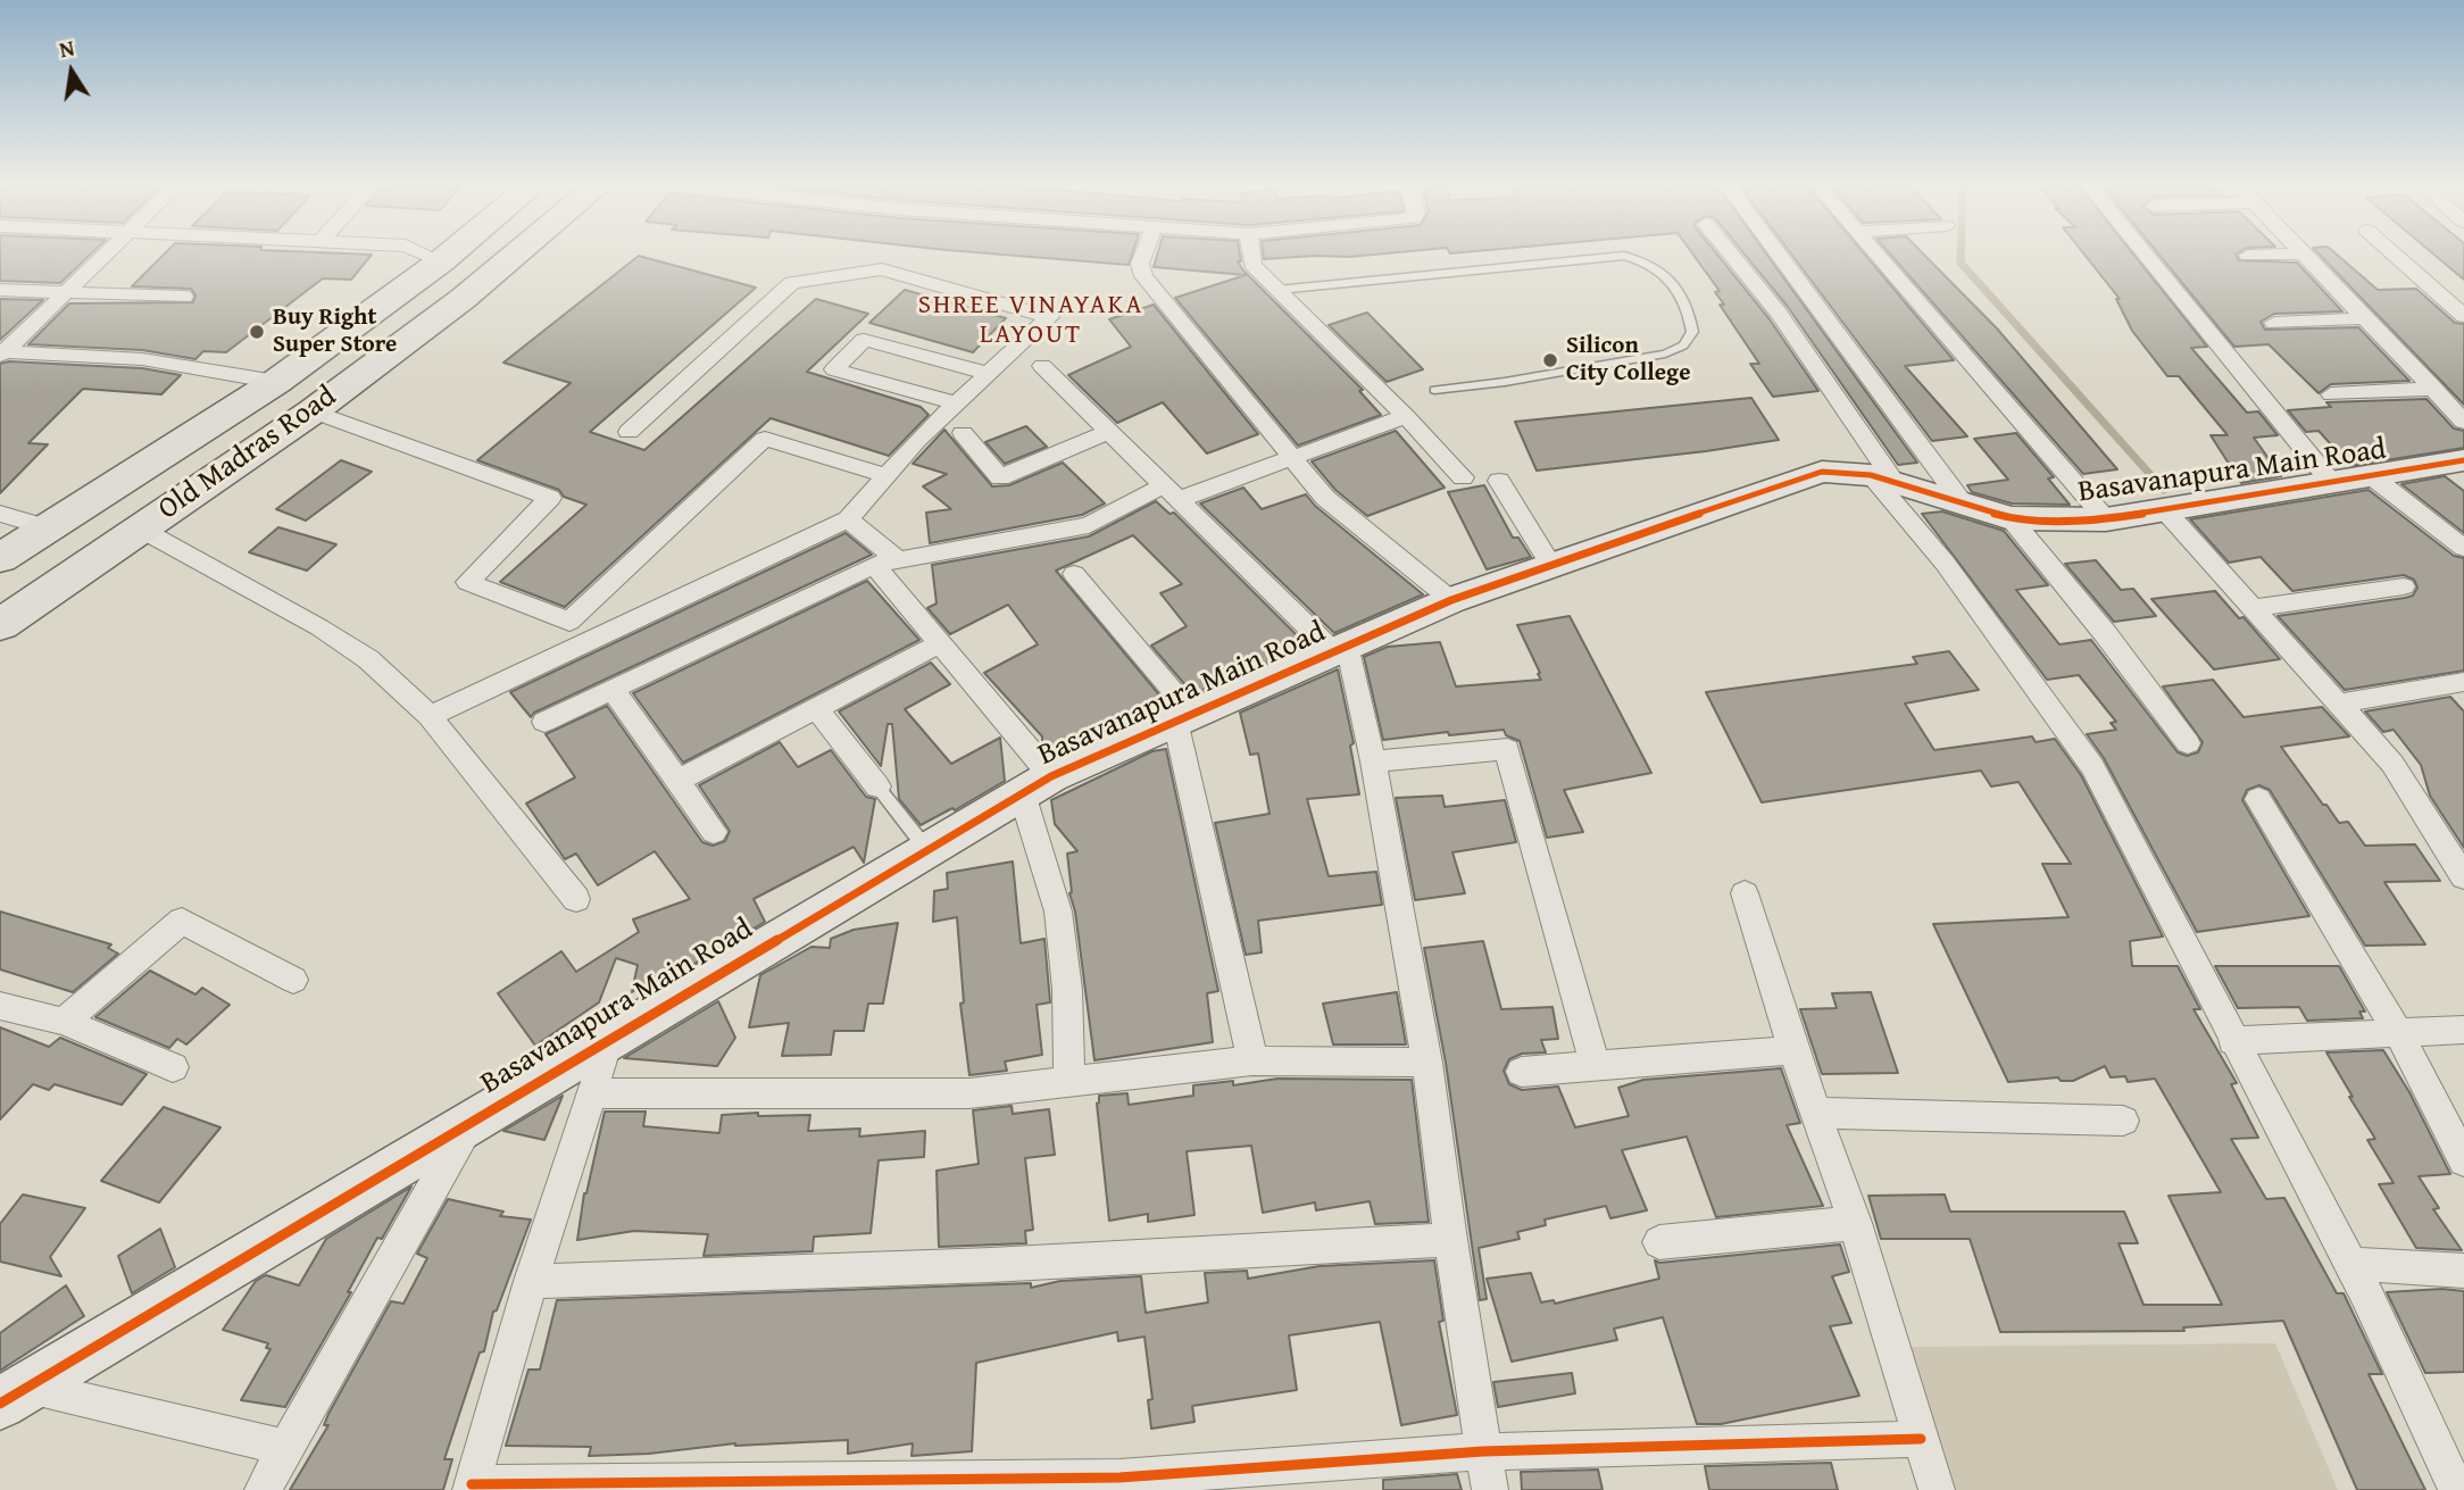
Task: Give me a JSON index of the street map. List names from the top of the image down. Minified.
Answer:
{"streets":{"highway":["Old Madras Road"],"street":["Basavanapura Main Road"]},"districts":["SHREE VINAYAKA LAYOUT"],"places":["Buy Right Super Store","Silicon City College"],"north":"top"}
